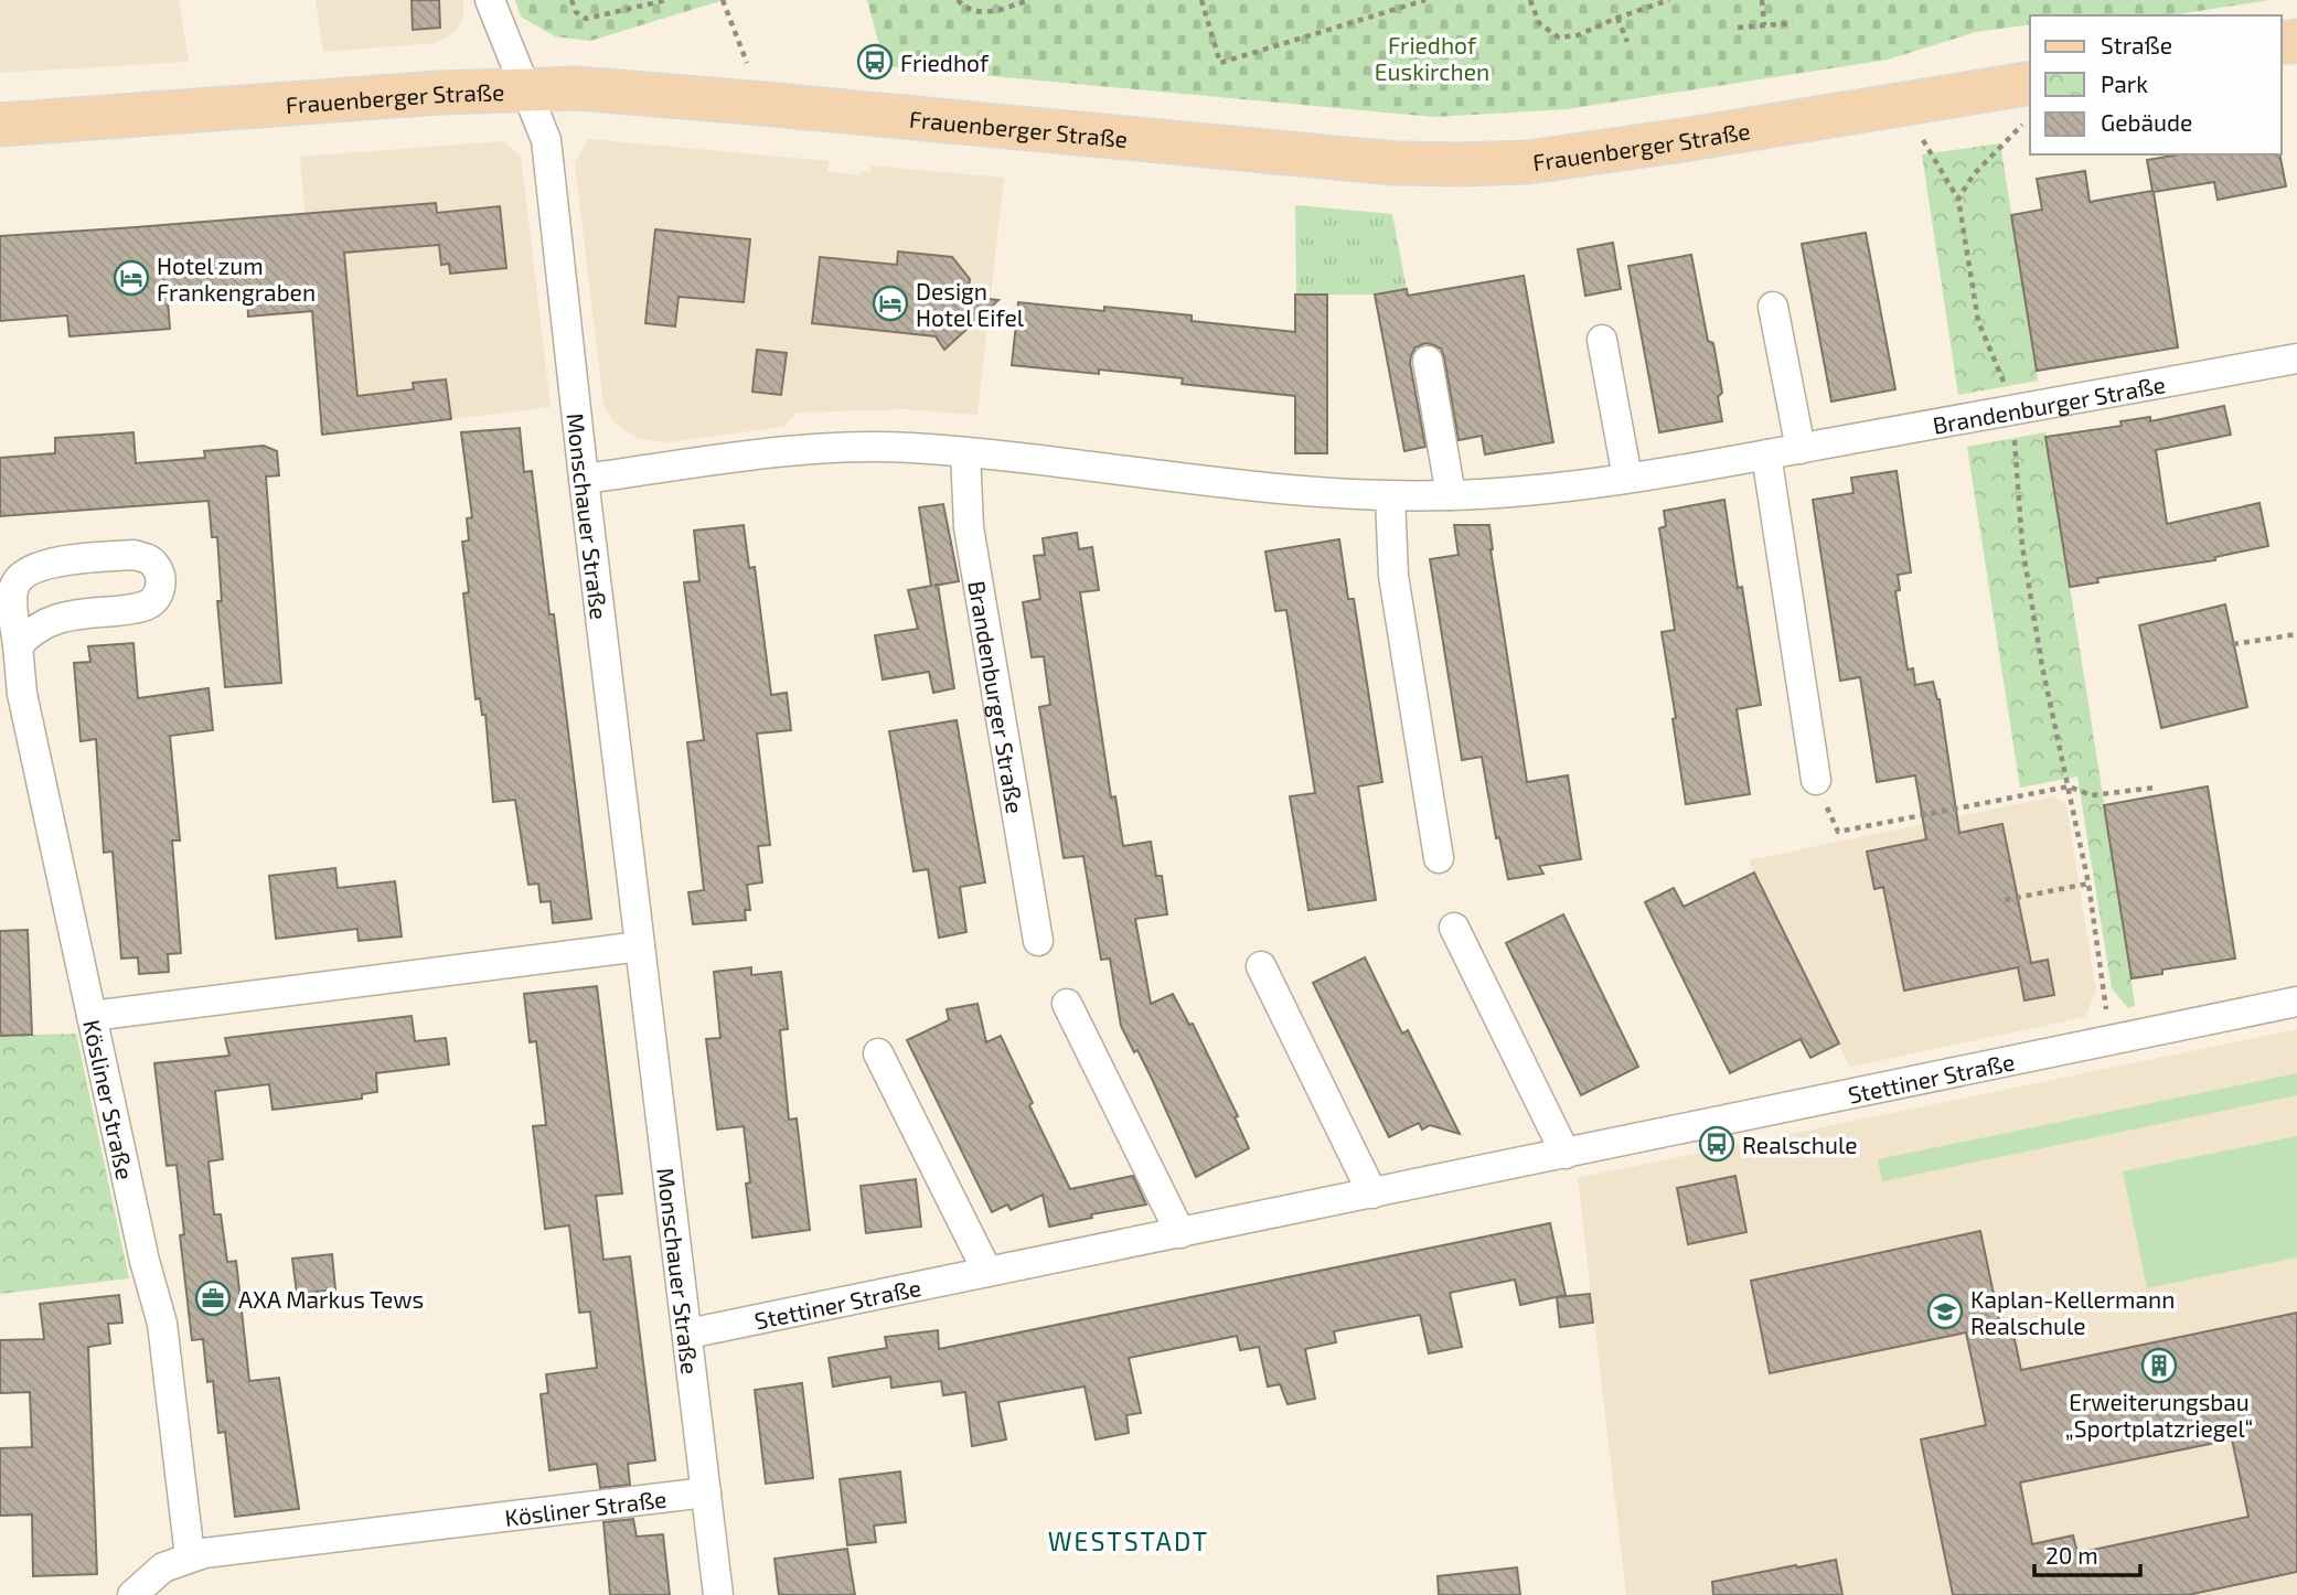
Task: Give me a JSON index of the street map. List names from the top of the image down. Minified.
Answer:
{"streets":{"main road":["Frauenberger Straße"],"street":["Brandenburger Straße","Monschauer Straße","Stettiner Straße","Kösliner Straße"]},"crossings":[["Frauenberger Straße","Monschauer Straße"],["Brandenburger Straße","Monschauer Straße"],["Monschauer Straße","Stettiner Straße"],["Monschauer Straße","Kösliner Straße"]],"districts":["WESTSTADT"],"parks":["Friedhof Euskirchen"],"places":{"bus stop":["Friedhof","Realschule"],"hotel":["Hotel zum Frankengraben","Design Hotel Eifel"],"office":["AXA Markus Tews"],"school or university":["Kaplan-Kellermann Realschule"],"building":["Erweiterungsbau „Sportplatzriegel“"]},"legend":["Straße","Park","Gebäude"],"scale_bar":"20 m"}
